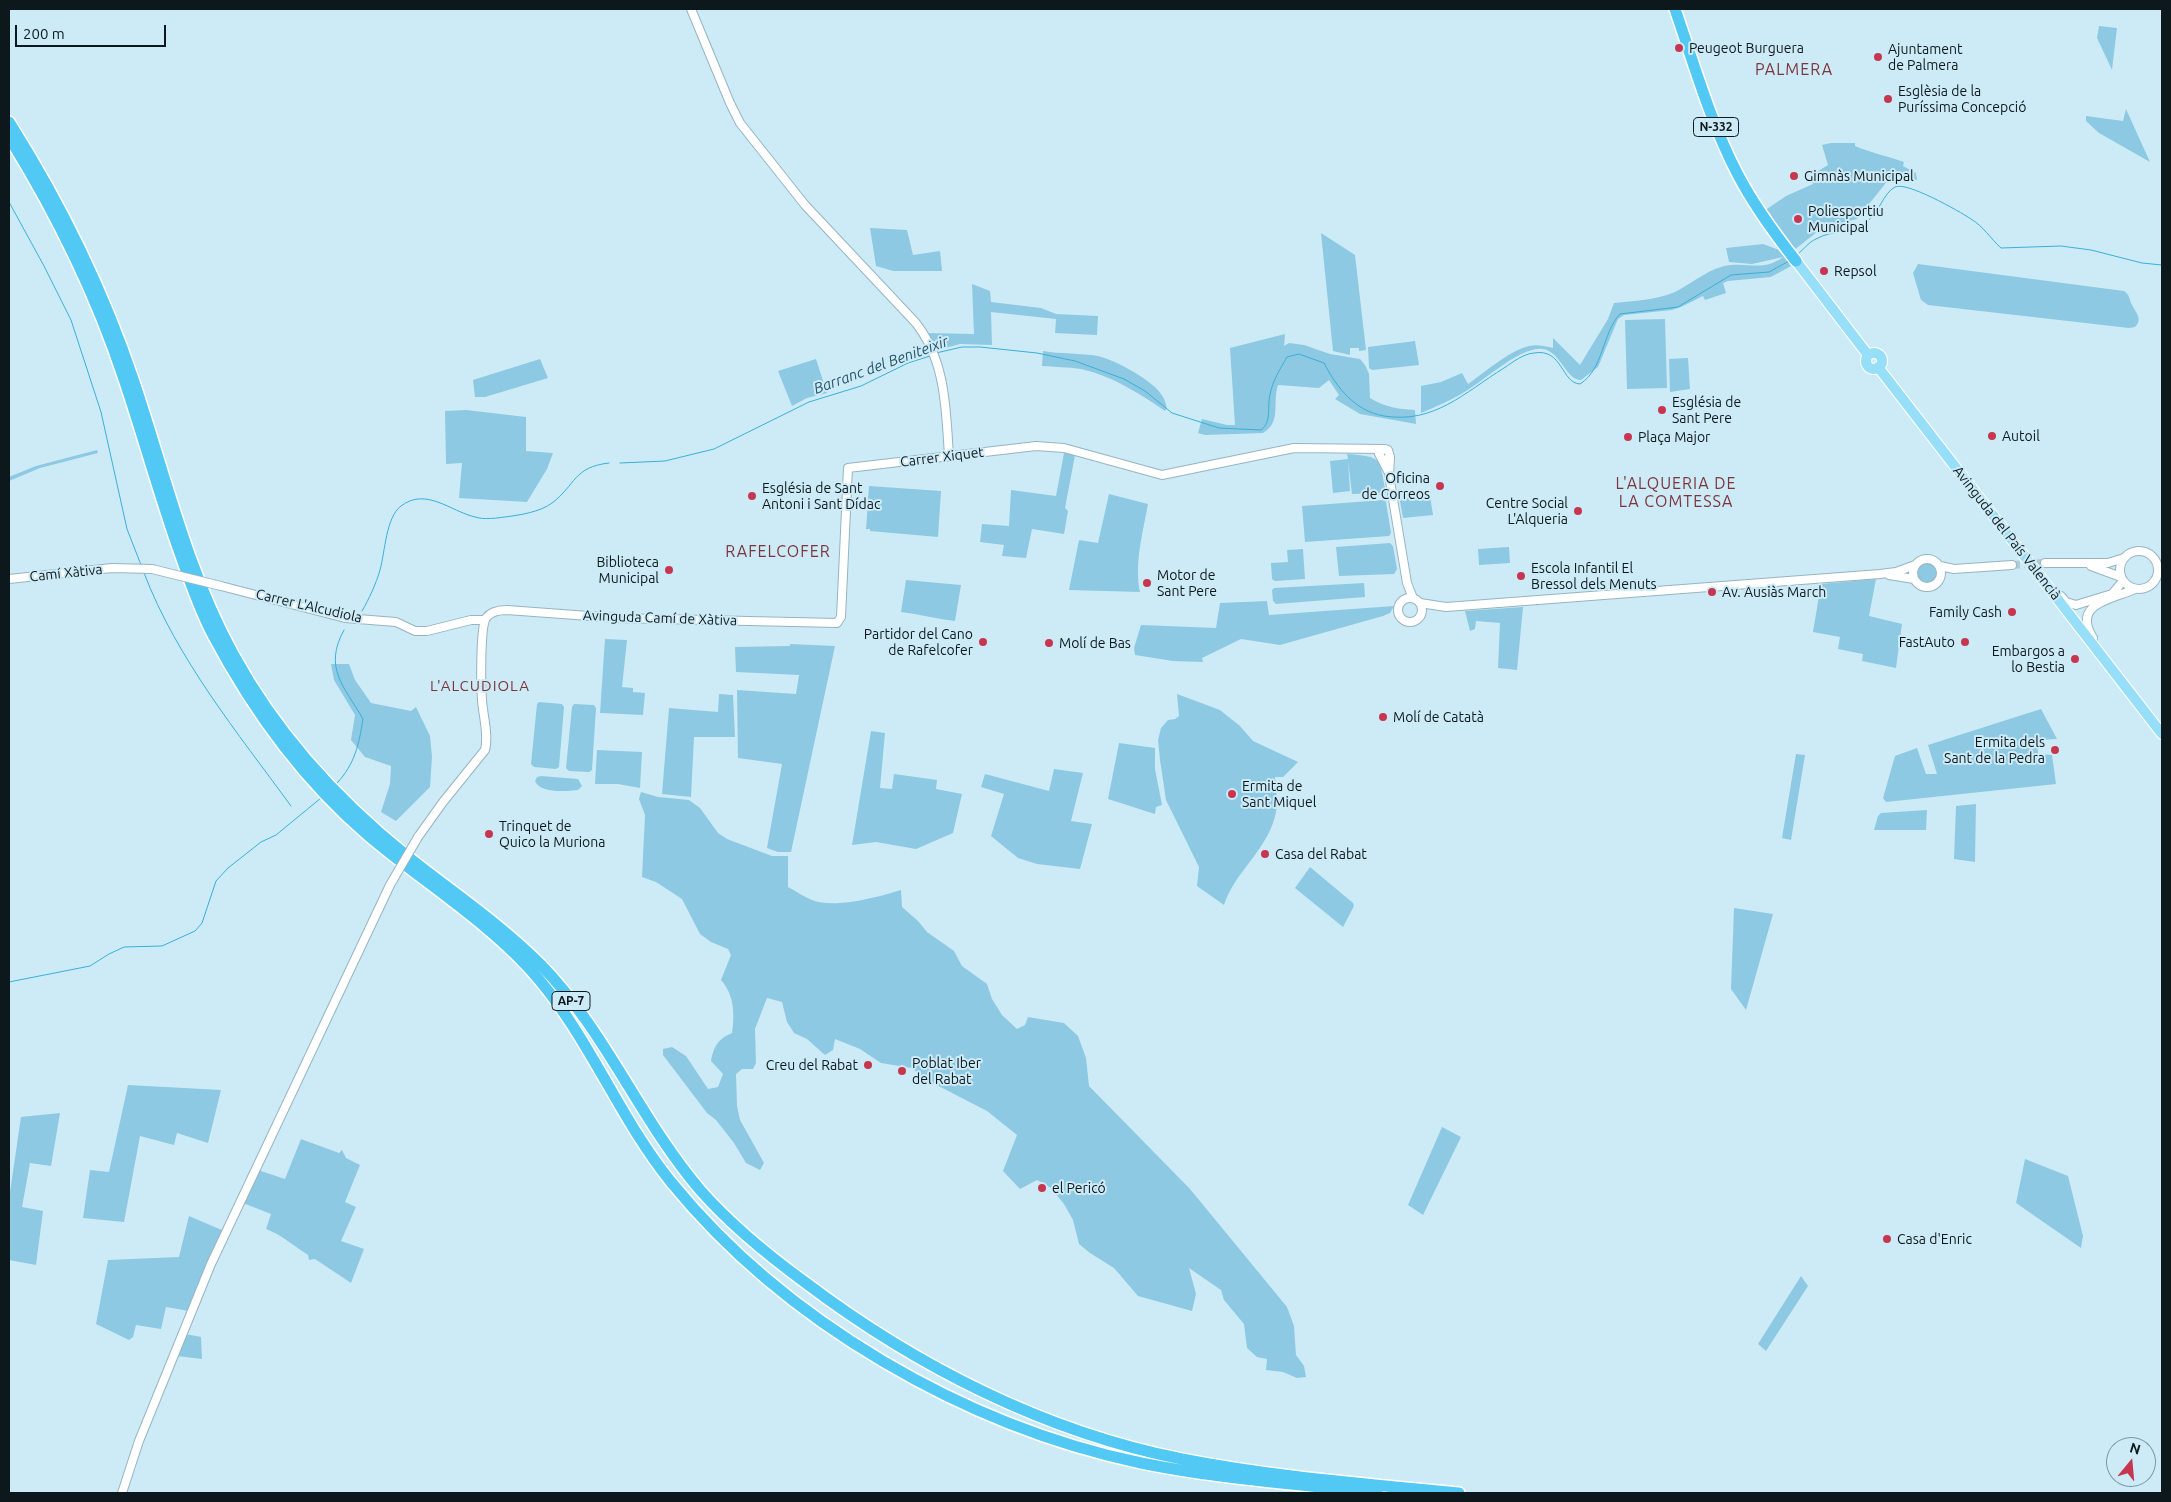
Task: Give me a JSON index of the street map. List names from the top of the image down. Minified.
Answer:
{"streets":{"highway":["N-332","AP-7"],"main road":["Avinguda del País Valencià"],"street":["Carrer Xiquet","Camí Xàtiva","Carrer L'Alcudiola","Avinguda Camí de Xàtiva"]},"crossings":[["N-332","Avinguda del País Valencià"],["Carrer Xiquet","Avinguda Camí de Xàtiva"],["Camí Xàtiva","Carrer L'Alcudiola"],["Carrer L'Alcudiola","Avinguda Camí de Xàtiva"]],"districts":["PALMERA","L'ALQUERIA DE LA COMTESSA","RAFELCOFER","L'ALCUDIOLA"],"water":["Barranc del Beniteixir"],"places":["Peugeot Burguera","Ajuntament de Palmera","Esglèsia de la Puríssima Concepció","Gimnàs Municipal","Poliesportiu Municipal","Repsol","Església de Sant Pere","Autoil","Plaça Major","Oficina de Correos","Església de Sant Antoni i Sant Dídac","Centre Social L'Alqueria","Biblioteca Municipal","Escola Infantil El Bressol dels Menuts","Motor de Sant Pere","Av. Ausiàs March","Family Cash","Partidor del Cano de Rafelcofer","FastAuto","Molí de Bas","Embargos a lo Bestia","Molí de Catatà","Ermita dels Sant de la Pedra","Ermita de Sant Miquel","Trinquet de Quico la Muriona","Casa del Rabat","Creu del Rabat","Poblat Iber del Rabat","el Pericó","Casa d'Enric"],"scale_bar":"200 m","north":"top"}
